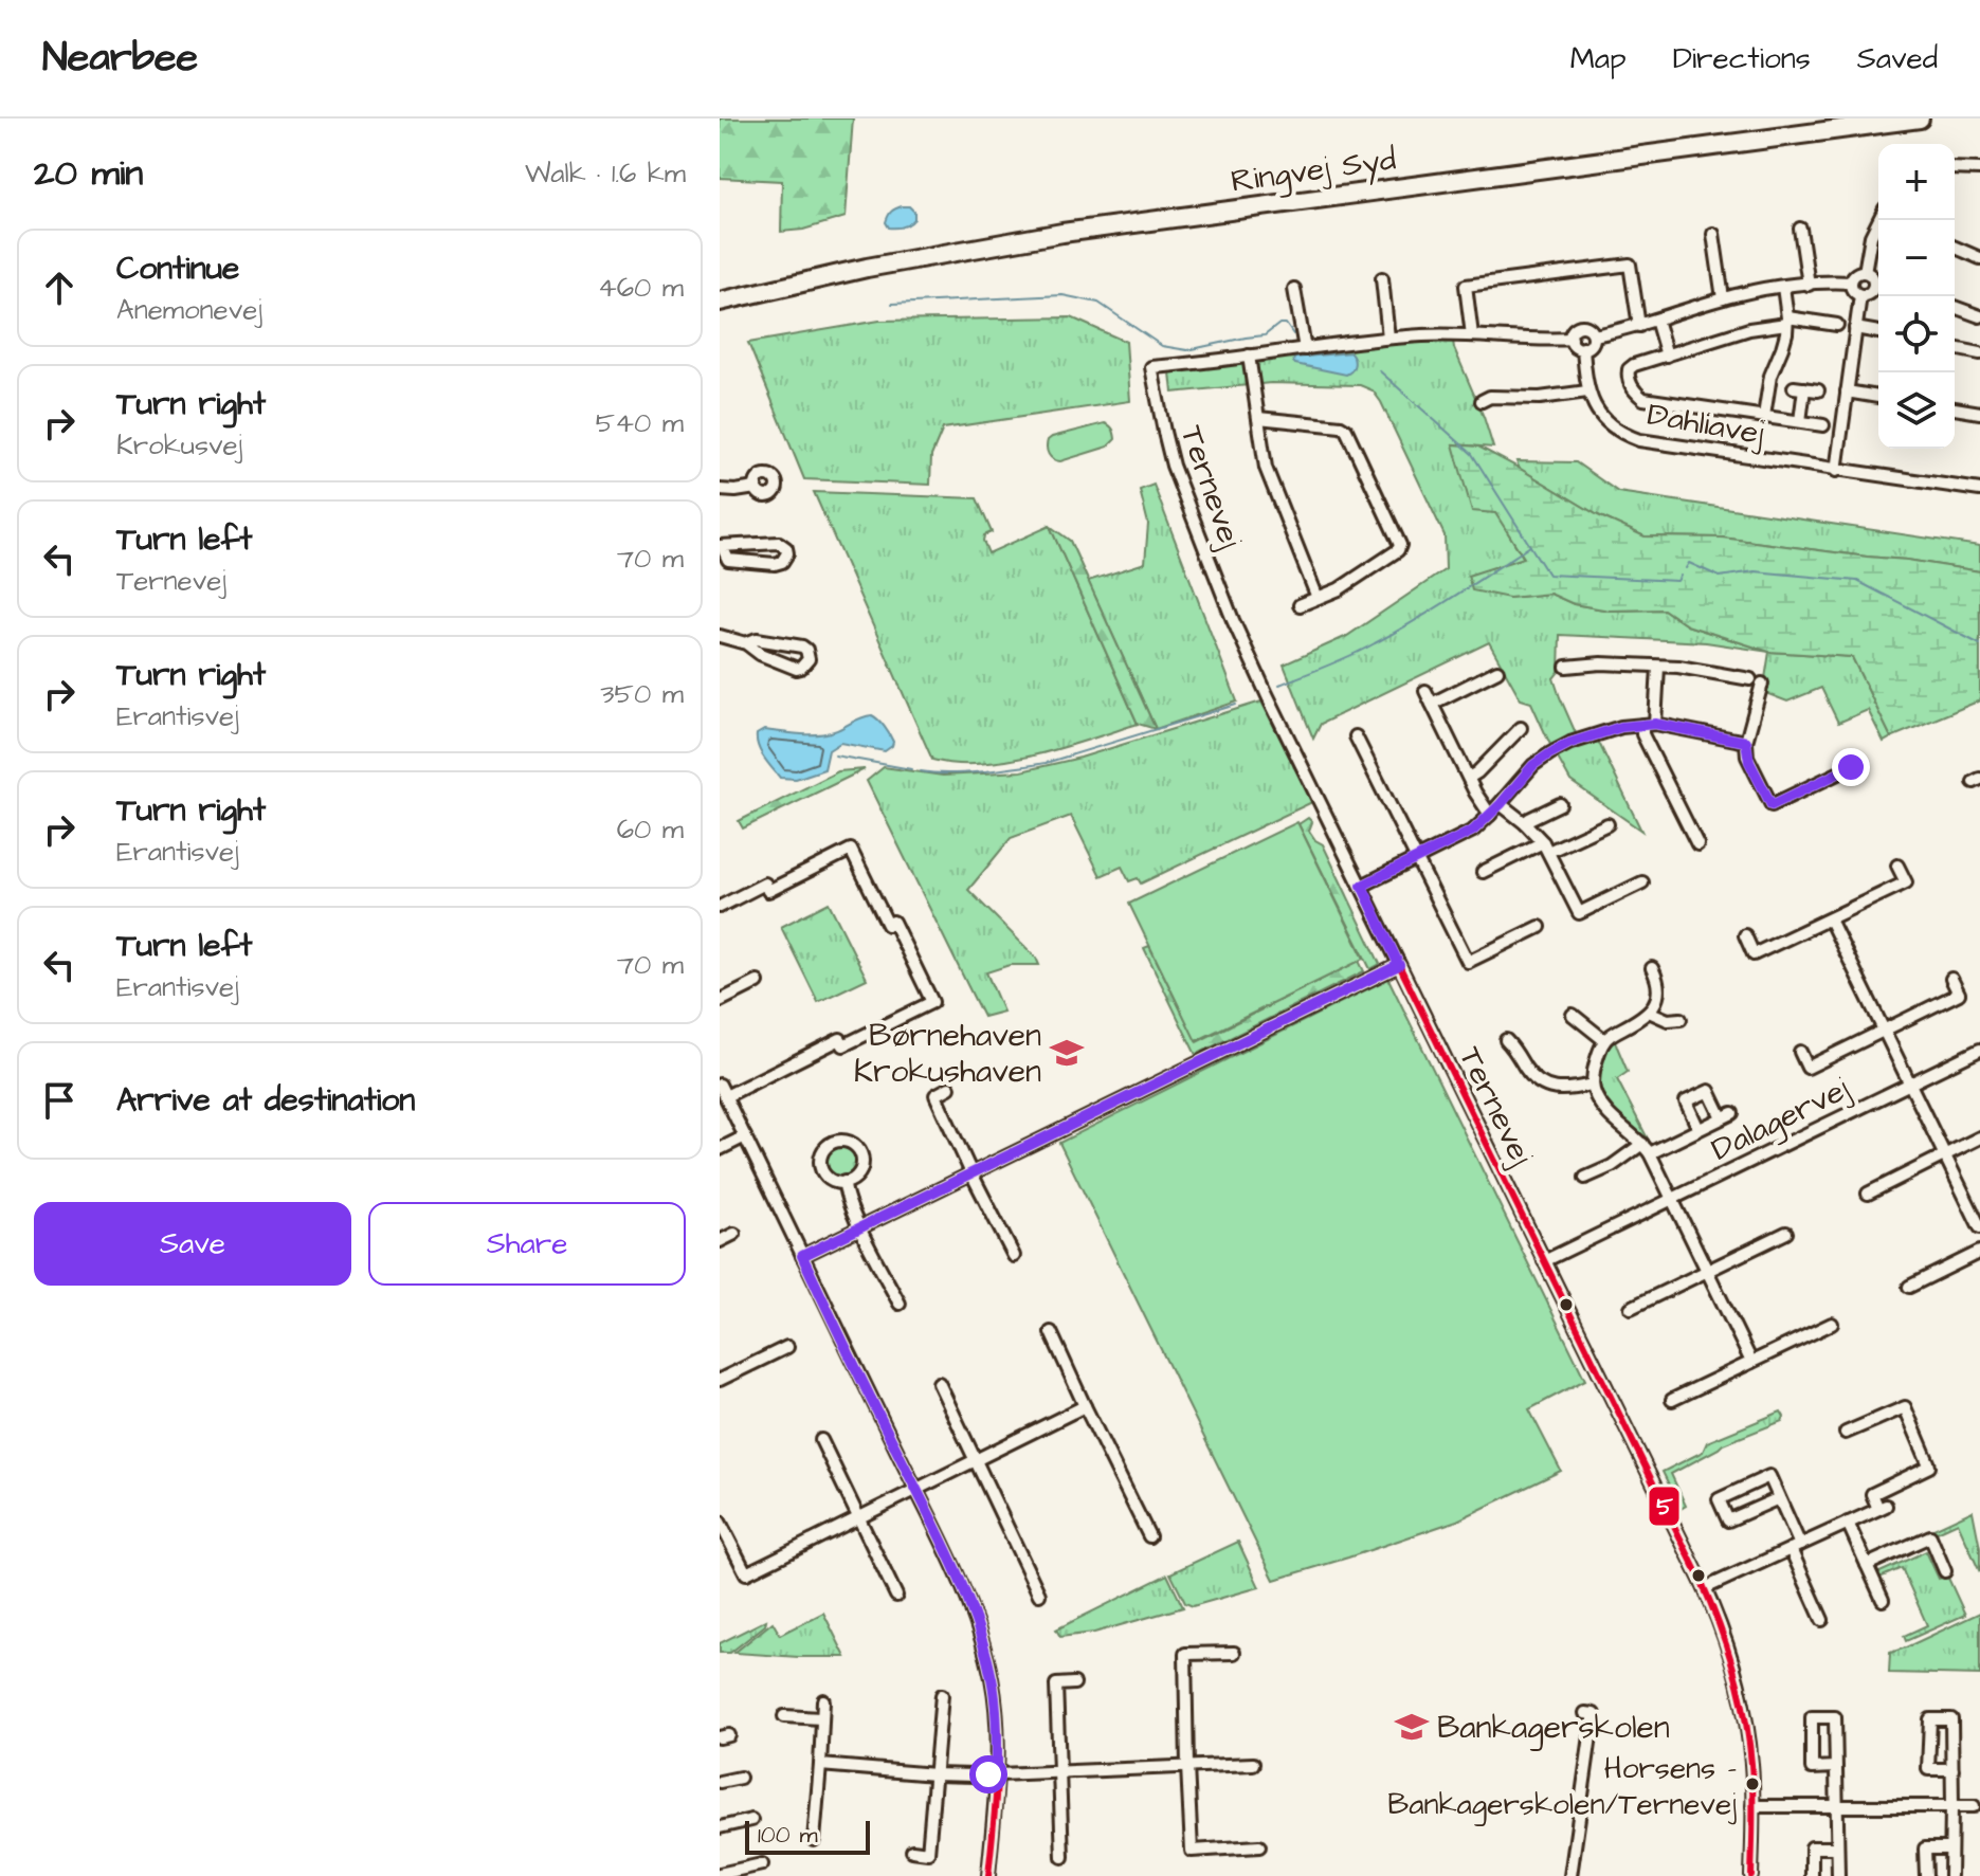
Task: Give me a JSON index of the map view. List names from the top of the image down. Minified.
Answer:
{"streets":{"highway":["Ringvej Syd"],"street":["Dahliavej","Ternevej","Dalagervej"]},"crossings":[["Ternevej","Dalagervej"]],"places":{"school or university":["Børnehaven Krokushaven","Bankagerskolen"],"other":["Horsens - Bankagerskolen/Ternevej"]},"lines":["transit line 5"],"scale_bar":"100 m","page":{"header":"Nearbee","nav":["Map","Directions","Saved"],"heading":["20 min","Walk · 1.6 km"],"map_buttons":["+","−"],"list":[["Continue","Anemonevej","460 m"],["Turn right","Krokusvej","540 m"],["Turn left","Ternevej","70 m"],["Turn right","Erantisvej","350 m"],["Turn right","Erantisvej","60 m"],["Turn left","Erantisvej","70 m"],"Arrive at destination"],"buttons":["Save","Share"],"scale":"100 m"}}
